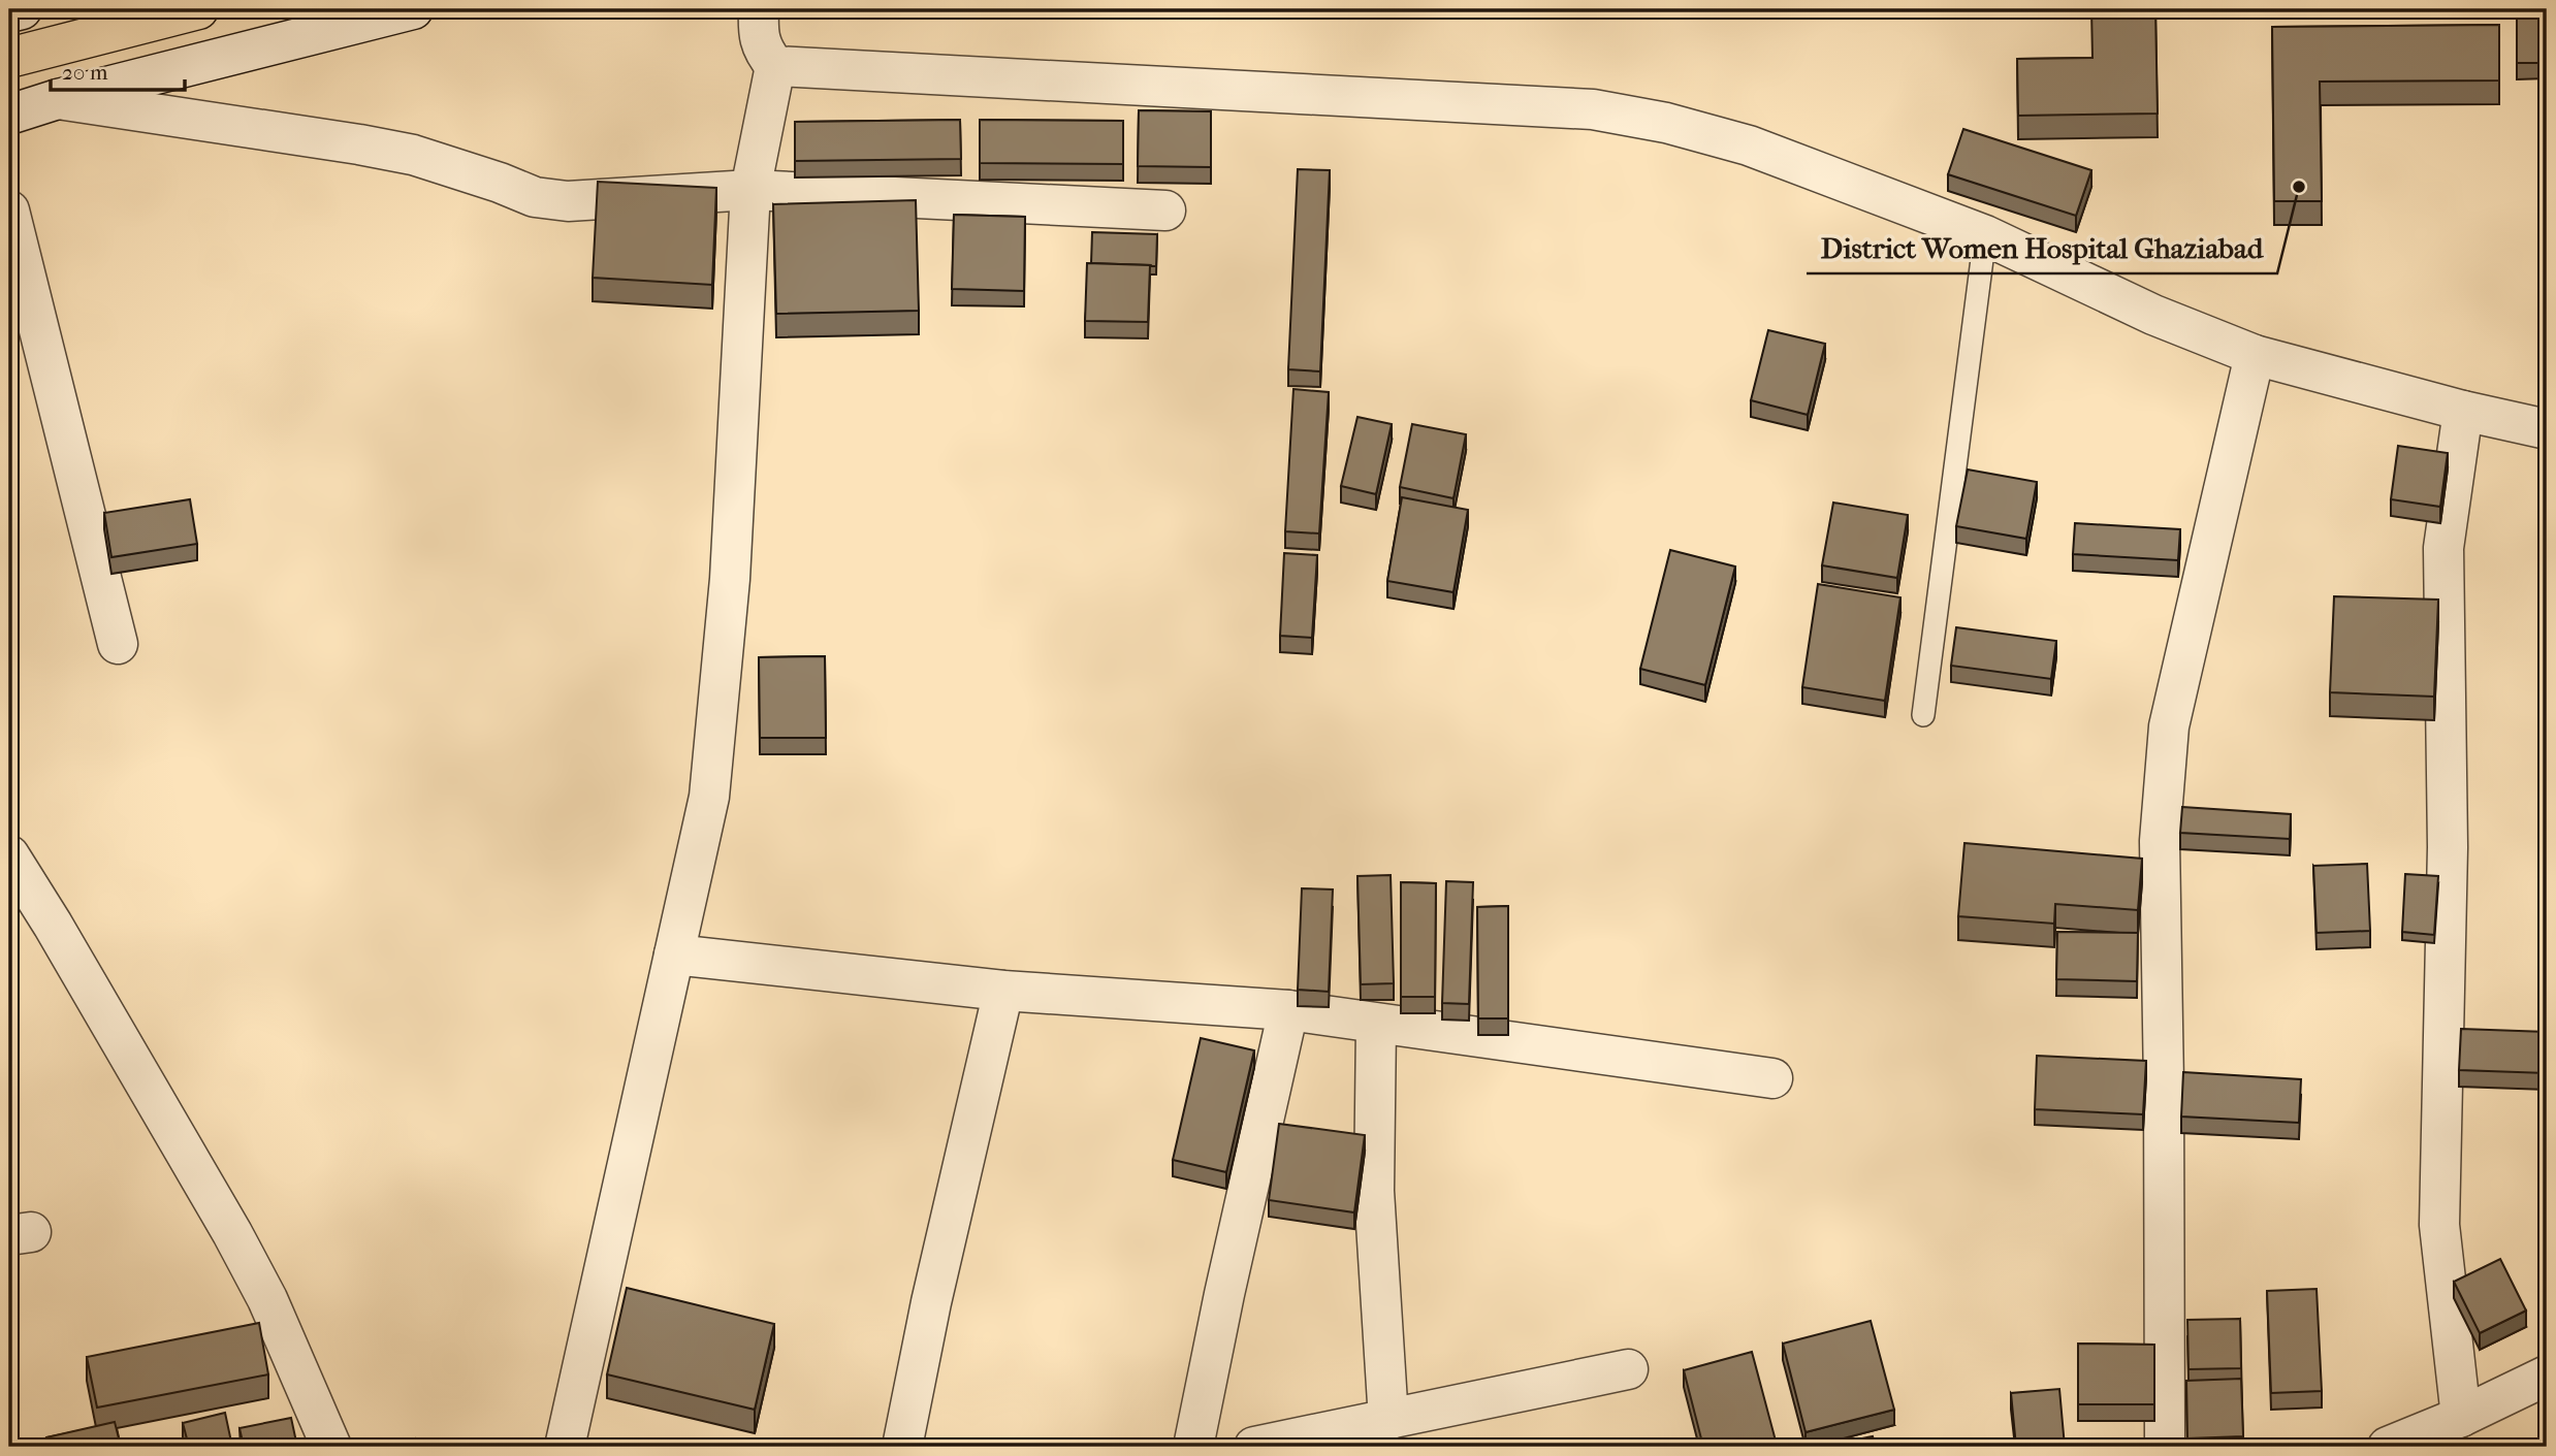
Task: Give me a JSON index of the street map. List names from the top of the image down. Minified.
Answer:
{"places":["District Women Hospital Ghaziabad"],"scale_bar":"20 m"}
